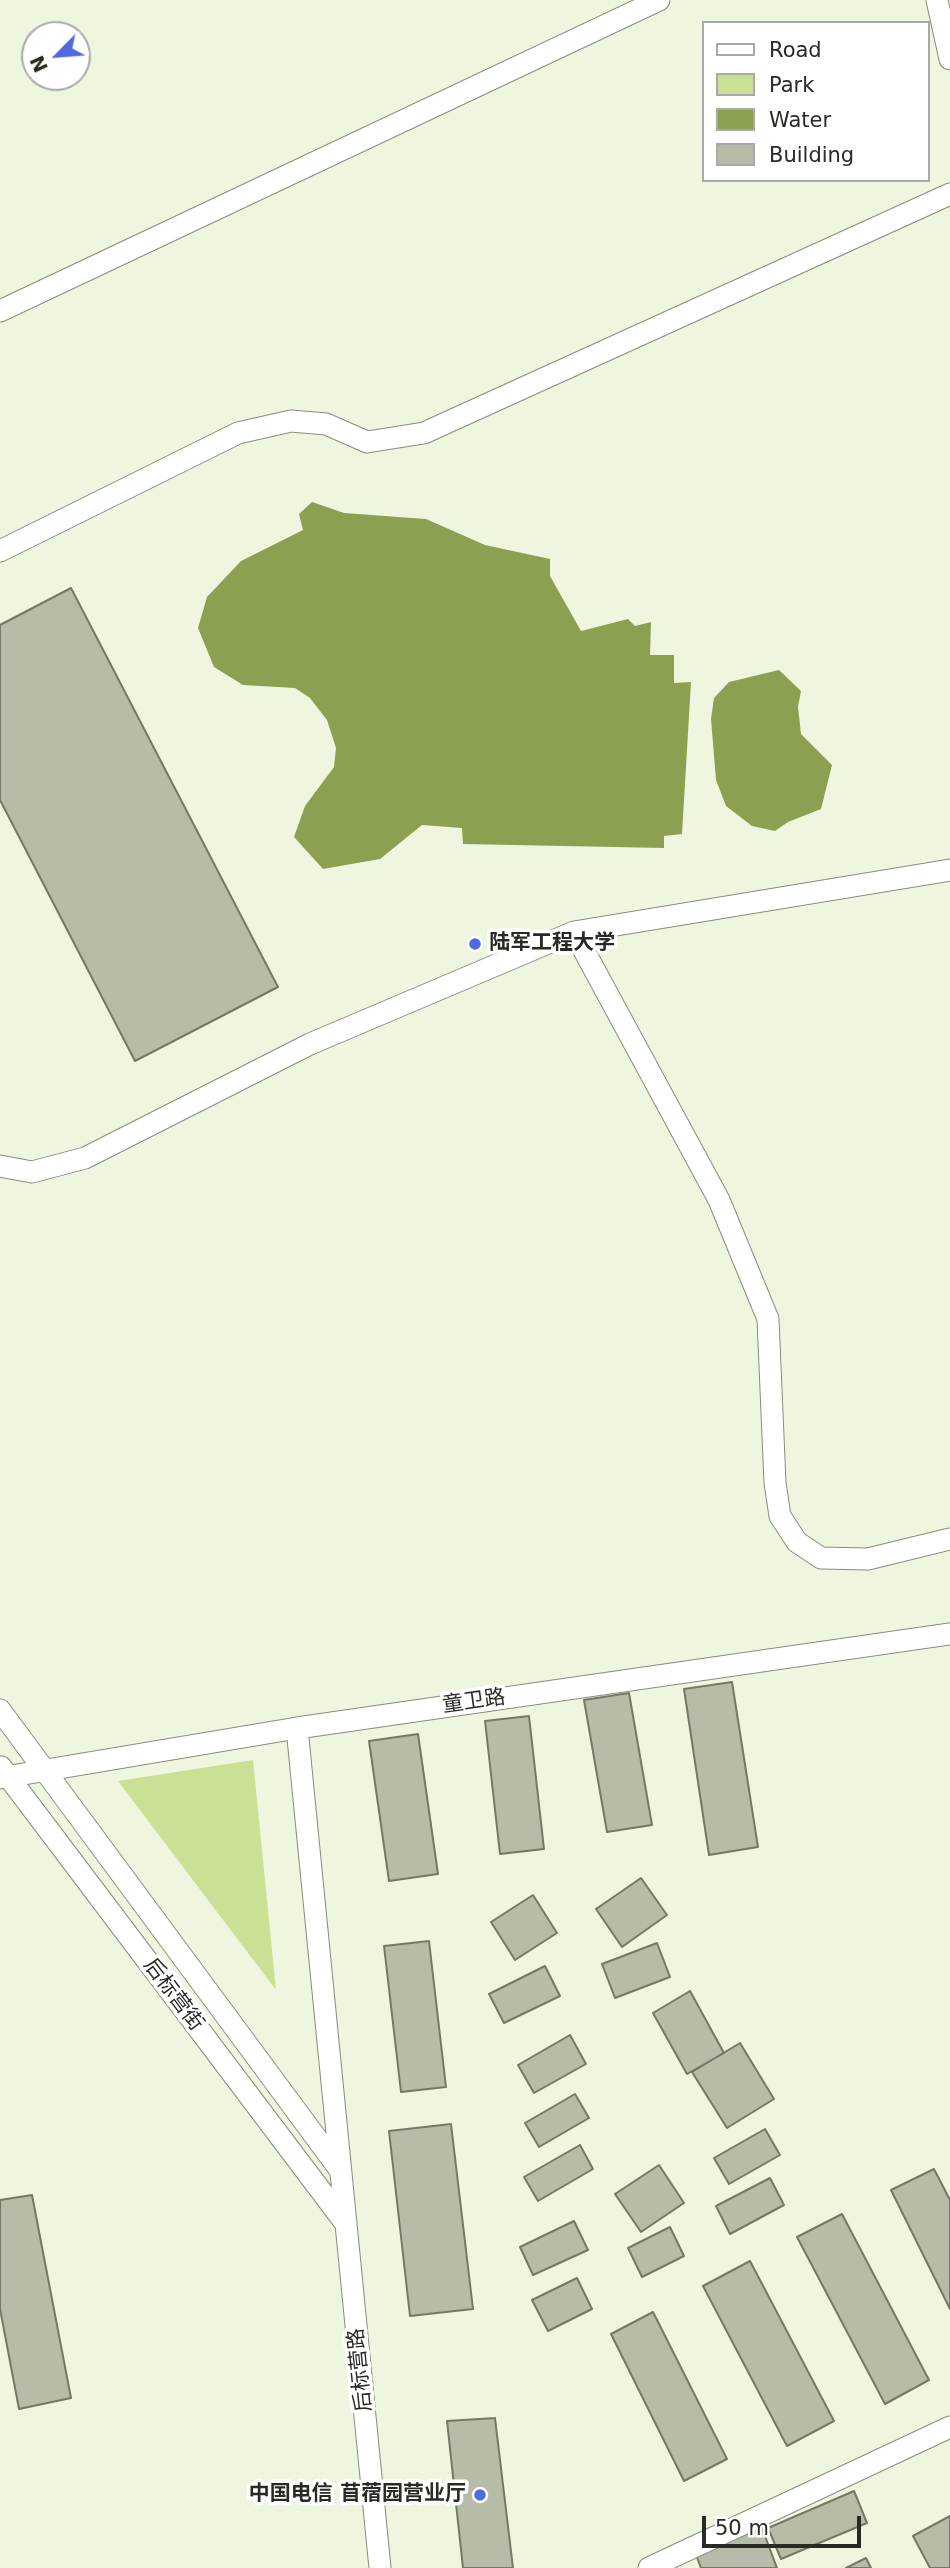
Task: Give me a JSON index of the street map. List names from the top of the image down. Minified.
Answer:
{"streets":{"street":["童卫路","后标营街","后标营路"]},"crossings":[["童卫路","后标营街"],["童卫路","后标营路"],["后标营街","后标营路"]],"places":["陆军工程大学","中国电信 苜蓿园营业厅"],"legend":["Road","Park","Water","Building"],"scale_bar":"50 m","north":"bottom left"}
